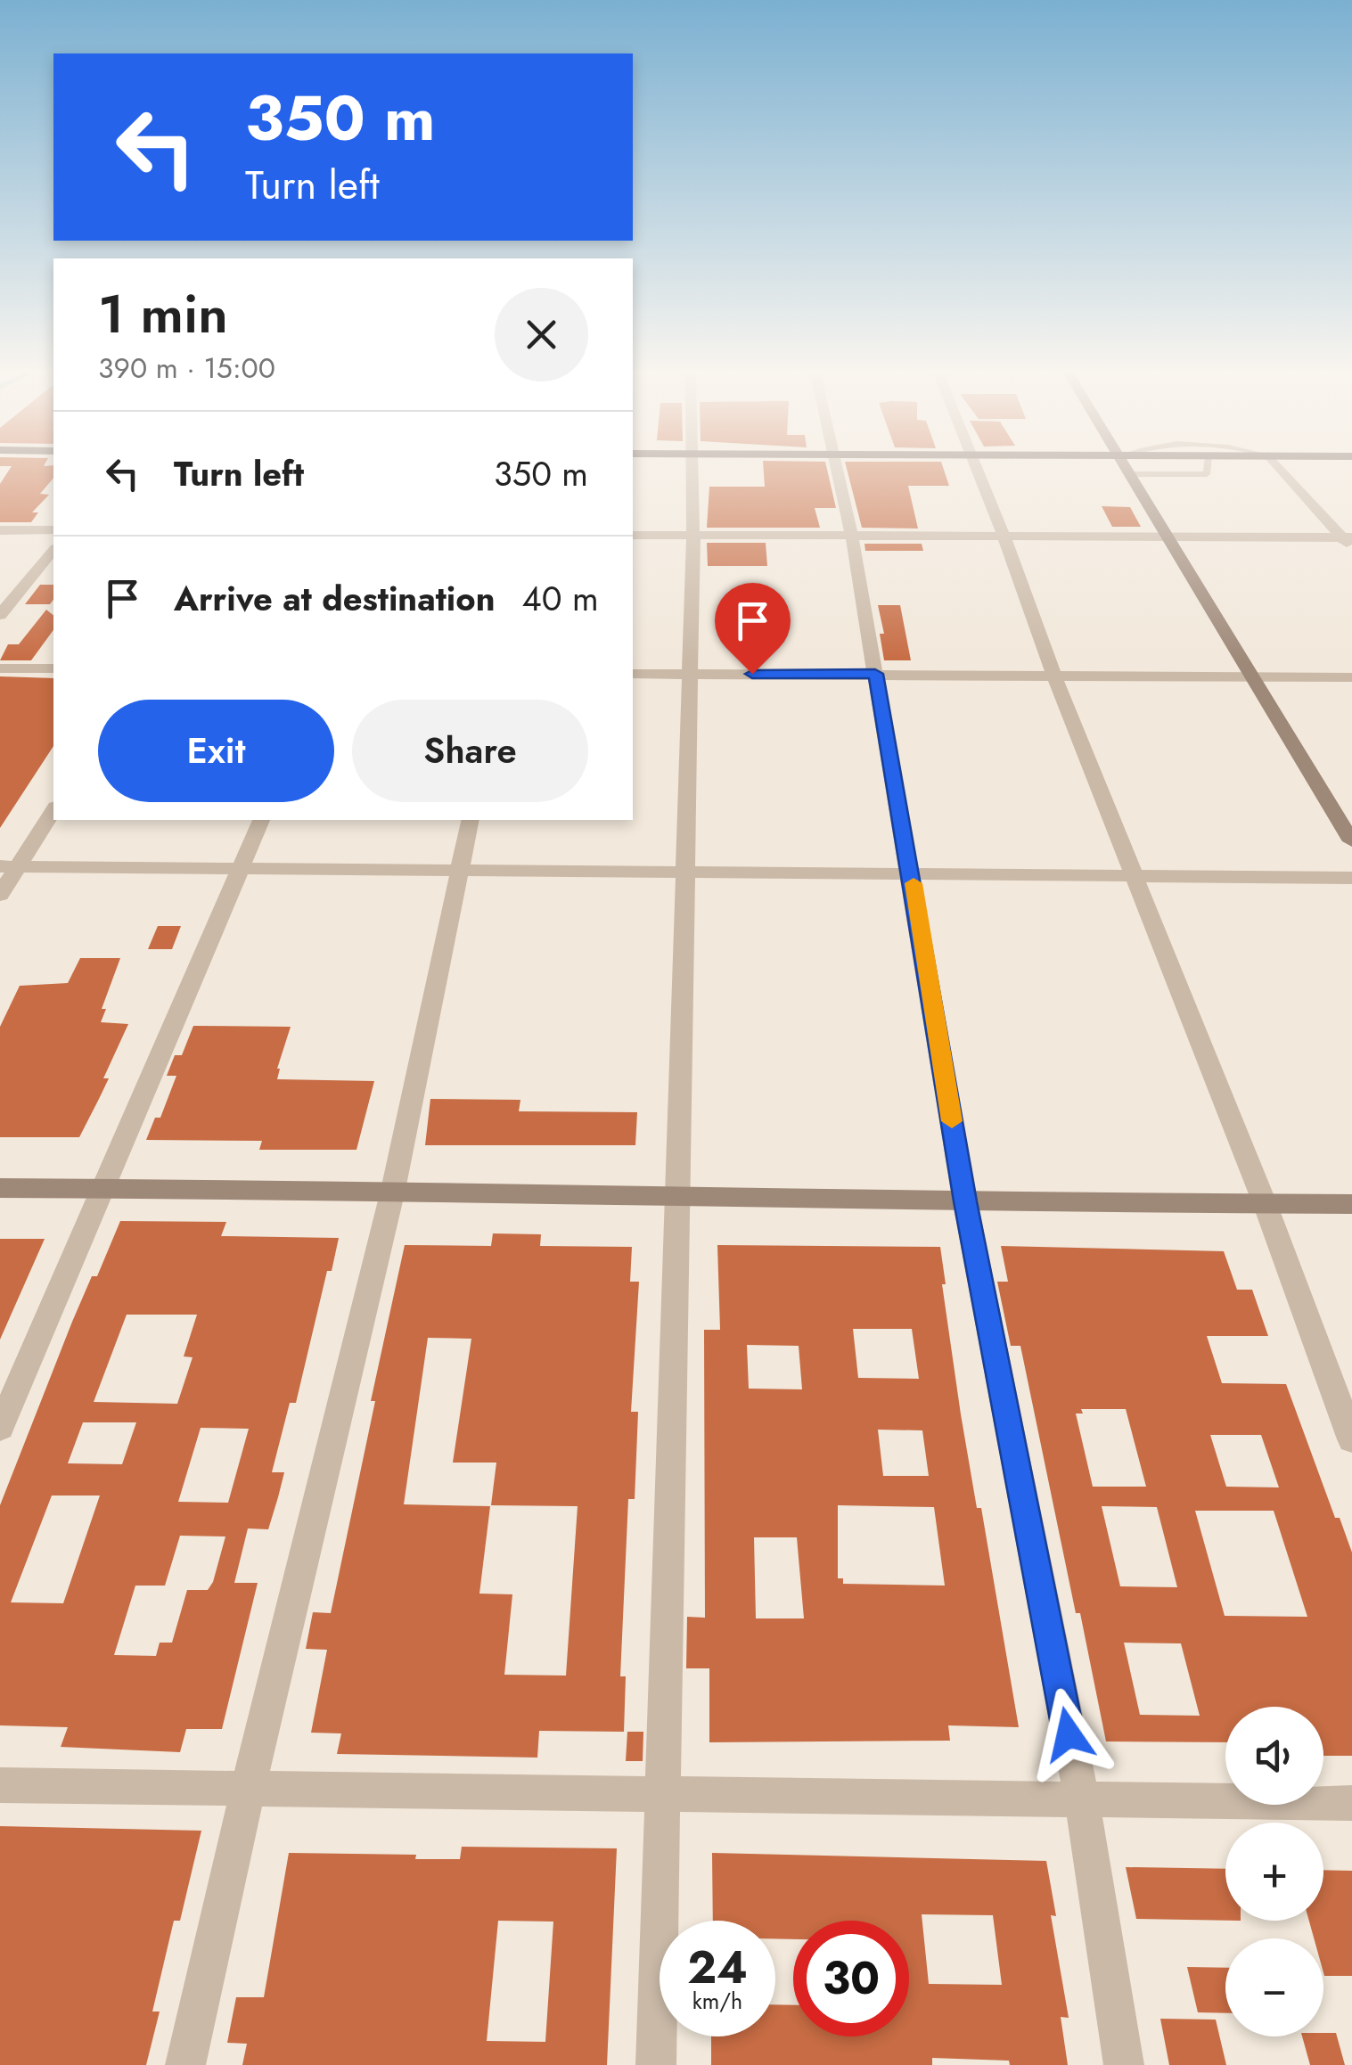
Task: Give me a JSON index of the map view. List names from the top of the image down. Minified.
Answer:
{"page":{"turn":["350 m","Turn left"],"heading":["1 min","390 m · 15:00"],"list":[{"name":"Turn left","value":"350 m"},{"name":"Arrive at destination","value":"40 m"}],"buttons":["Exit","Share"],"map_buttons":["+","−"],"speed":"24 km/h","limit":"30"}}
